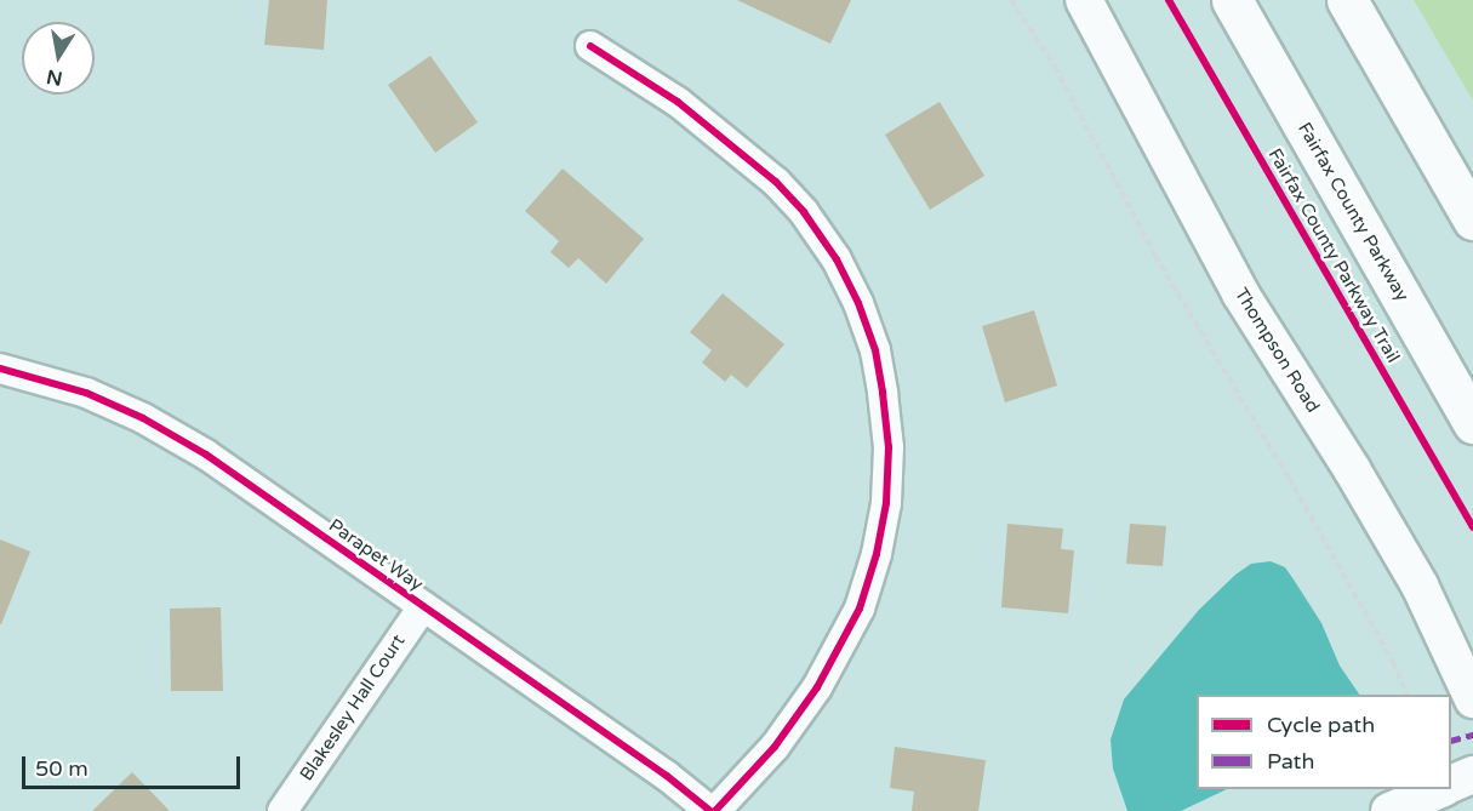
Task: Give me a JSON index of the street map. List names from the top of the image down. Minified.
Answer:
{"streets":{"highway":["Fairfax County Parkway"],"street":["Thompson Road","Parapet Way","Blakesley Hall Court"],"cycle path":["Fairfax County Parkway Trail"]},"crossings":[["Parapet Way","Blakesley Hall Court"]],"legend":["Cycle path","Path"],"scale_bar":"50 m","north":"bottom"}
